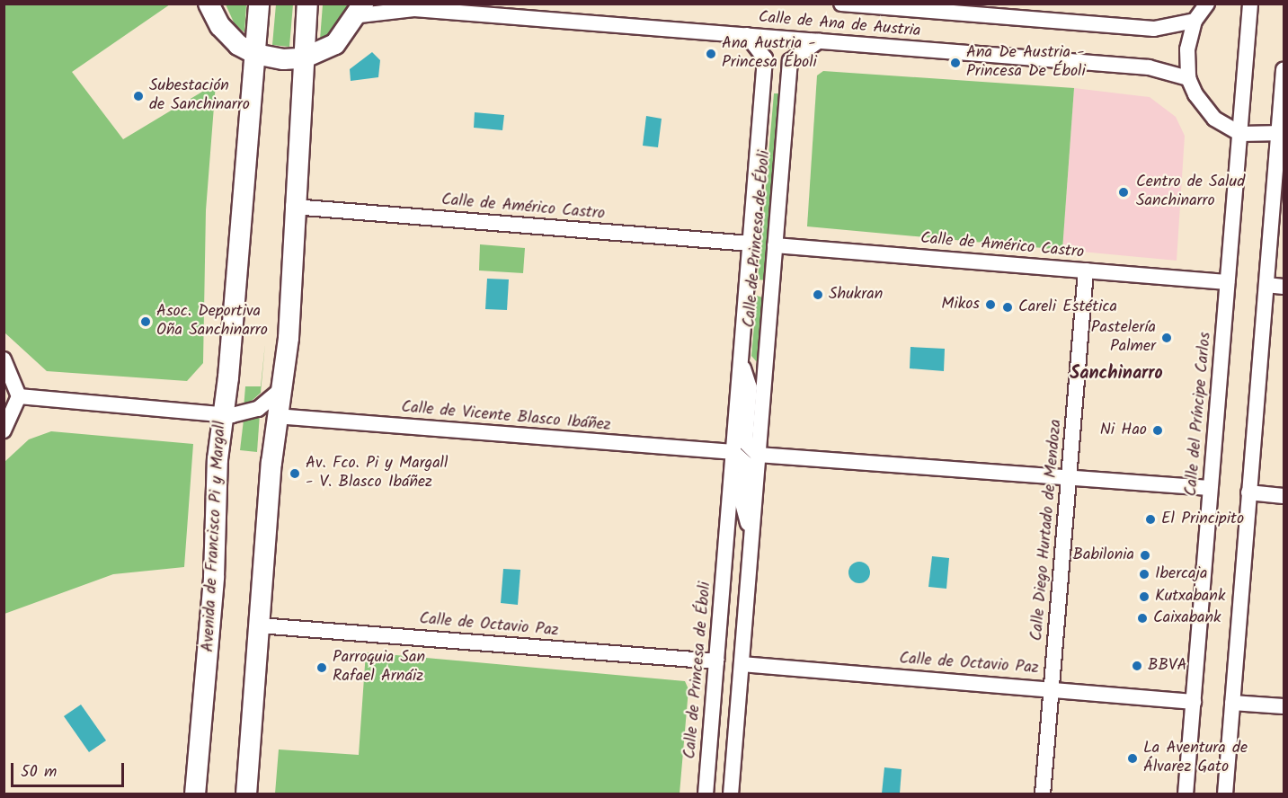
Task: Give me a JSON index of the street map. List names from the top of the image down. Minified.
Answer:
{"streets":{"street":["Calle de Ana de Austria","Calle de Américo Castro","Calle de Princesa de Éboli","Calle del Príncipe Carlos","Calle de Vicente Blasco Ibáñez","Calle Diego Hurtado de Mendoza","Avenida de Francisco Pi y Margall","Calle de Octavio Paz"]},"crossings":[["Calle de Ana de Austria","Calle de Princesa de Éboli"],["Calle de Américo Castro","Calle de Princesa de Éboli"],["Calle de Américo Castro","Calle del Príncipe Carlos"],["Calle de Américo Castro","Calle Diego Hurtado de Mendoza"],["Calle de Princesa de Éboli","Calle de Vicente Blasco Ibáñez"],["Calle de Princesa de Éboli","Calle de Octavio Paz"],["Calle del Príncipe Carlos","Calle de Octavio Paz"],["Calle Diego Hurtado de Mendoza","Calle de Octavio Paz"]],"districts":["Sanchinarro"],"places":["Ana Austria - Princesa Éboli","Ana De Austria - Princesa De Éboli","Subestación de Sanchinarro","Centro de Salud Sanchinarro","Shukran","Mikos","Careli Estética","Asoc. Deportiva Oña Sanchinarro","Pastelería Palmer","Ni Hao","Av. Fco. Pi y Margall - V. Blasco Ibáñez","El Principito","Babilonia","Ibercaja","Kutxabank","Caixabank","BBVA","Parroquia San Rafael Arnáiz","La Aventura de Álvarez Gato"],"scale_bar":"50 m"}
